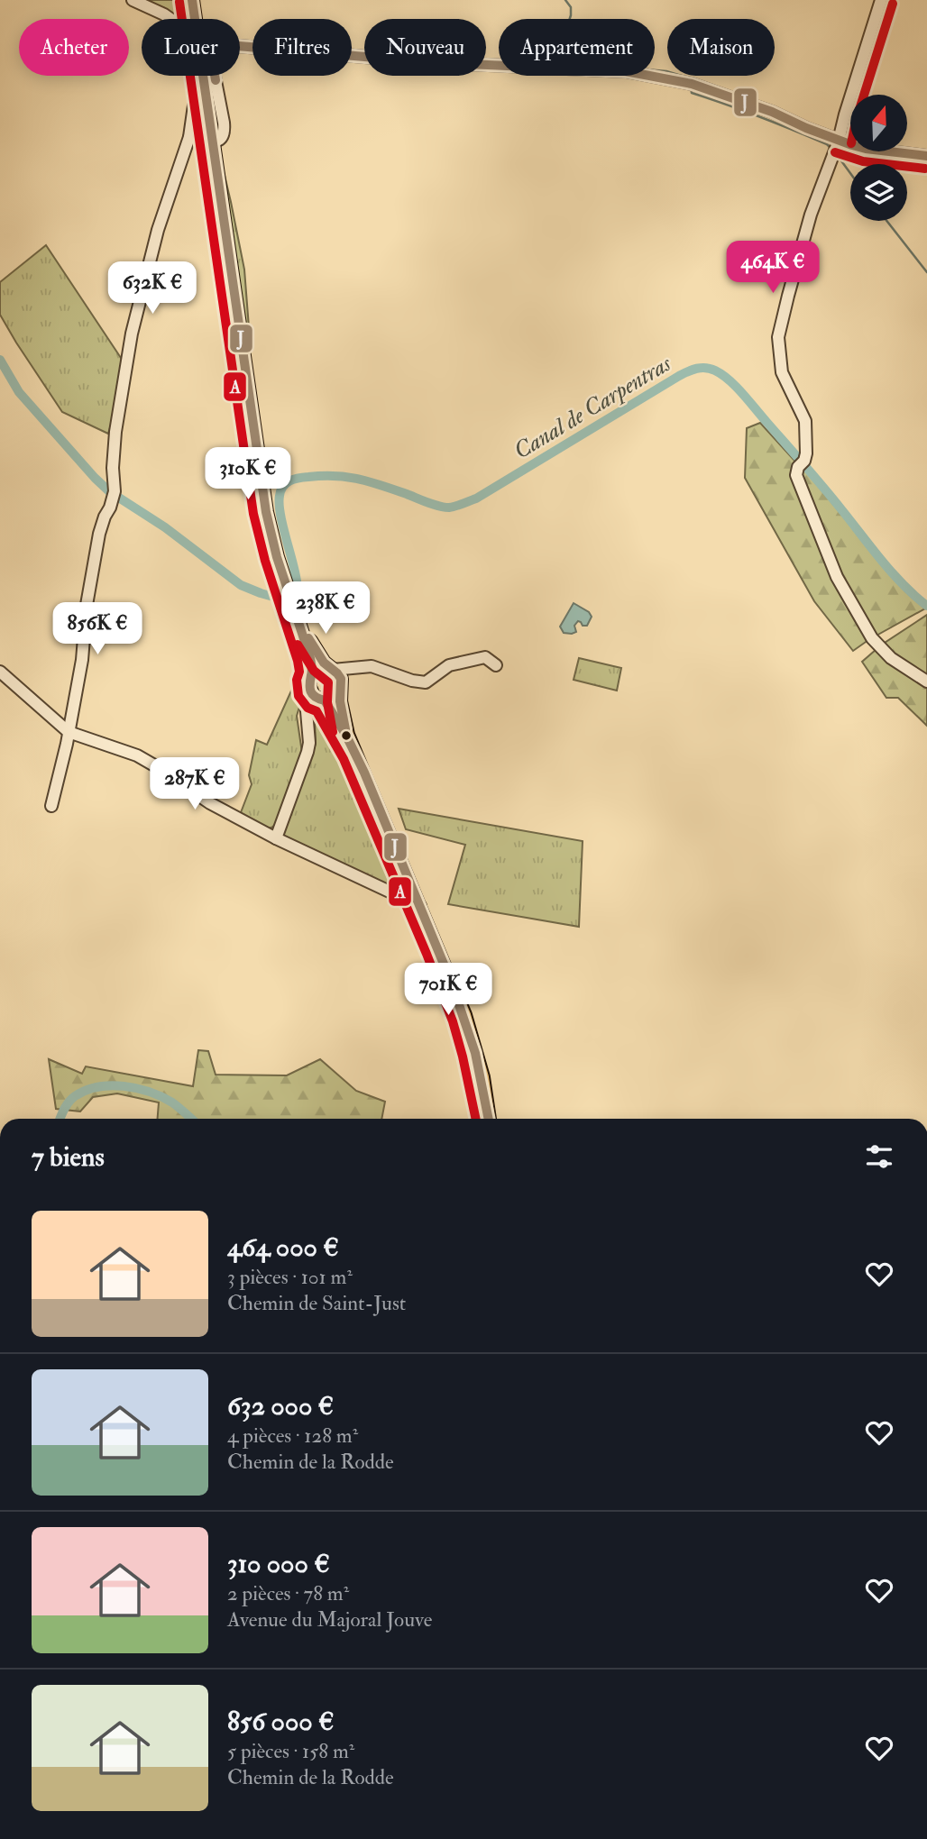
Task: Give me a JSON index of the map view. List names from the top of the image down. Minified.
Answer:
{"water":["Canal de Carpentras"],"lines":["transit line J","transit line A"],"north":"top","page":{"chip":["Acheter","Louer","Filtres","Nouveau","Appartement","Maison"],"price":["464K €","632K €","310K €","238K €","856K €","287K €","701K €"],"heading":"7 biens","list":[{"name":"464 000 €","note":"3 pièces · 101 m² · Chemin de Saint-Just"},{"name":"632 000 €","note":"4 pièces · 128 m² · Chemin de la Rodde"},{"name":"310 000 €","note":"2 pièces · 78 m² · Avenue du Majoral Jouve"},{"name":"856 000 €","note":"5 pièces · 158 m² · Chemin de la Rodde"}]}}
